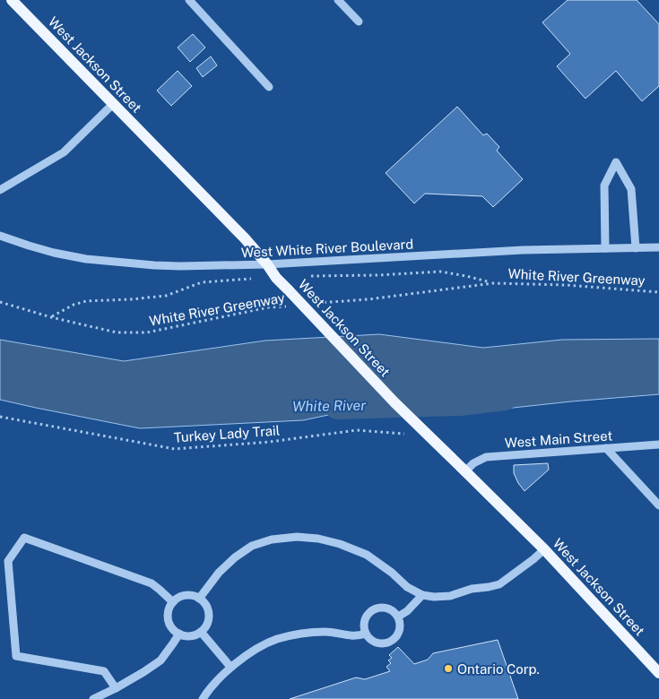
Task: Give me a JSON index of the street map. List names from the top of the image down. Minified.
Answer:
{"streets":{"main road":["West Jackson Street"],"street":["West White River Boulevard","West Main Street"],"path":["White River Greenway","Turkey Lady Trail"]},"crossings":[["West Jackson Street","West White River Boulevard"],["West Jackson Street","West Main Street"]],"water":["White River"],"places":["Ontario Corp."]}
